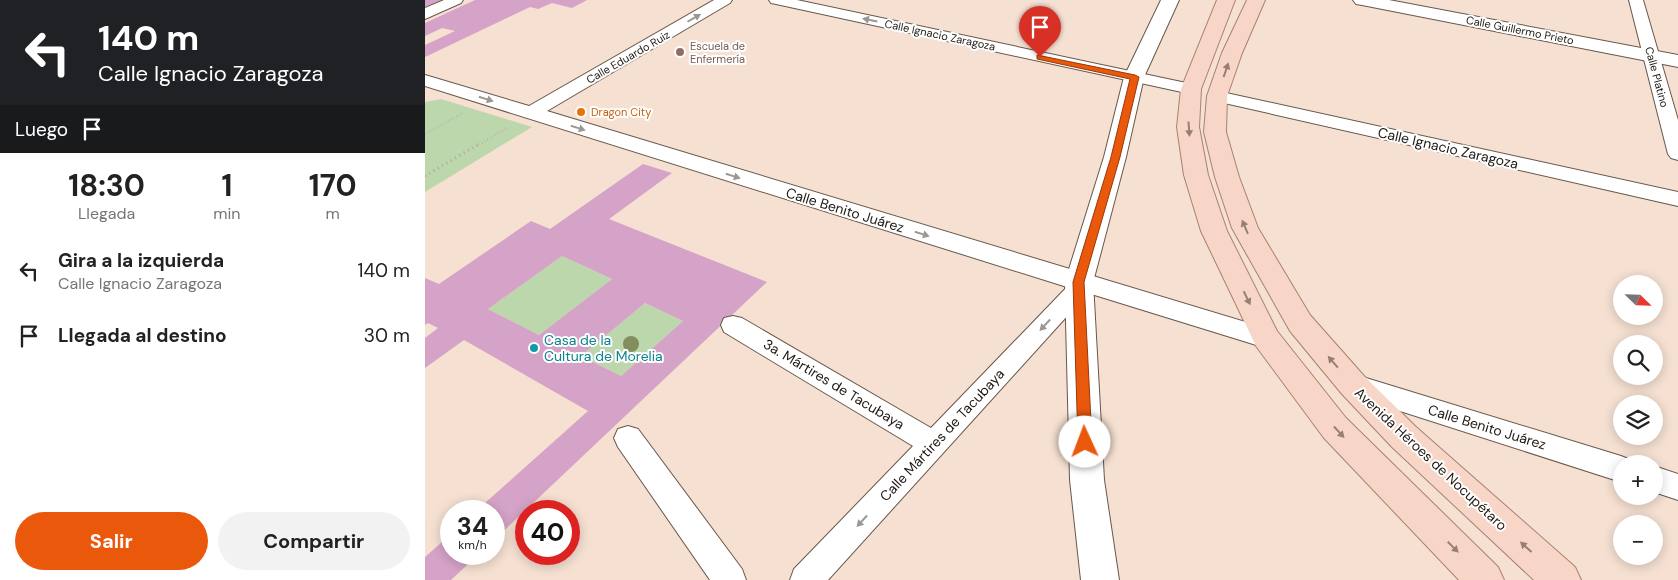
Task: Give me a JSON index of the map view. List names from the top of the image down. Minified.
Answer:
{"streets":{"main road":["Avenida Héroes de Nocupétaro"],"street":["Calle Guillermo Prieto","Calle Ignacio Zaragoza","Calle Eduardo Ruiz","Calle Platino","Calle Benito Juárez","3a. Mártires de Tacubaya","Calle Mártires de Tacubaya"]},"crossings":[["Calle Guillermo Prieto","Calle Platino"],["Calle Ignacio Zaragoza","Avenida Héroes de Nocupétaro"],["Calle Eduardo Ruiz","Calle Benito Juárez"],["Calle Benito Juárez","Calle Mártires de Tacubaya"],["Calle Benito Juárez","Avenida Héroes de Nocupétaro"],["3a. Mártires de Tacubaya","Calle Mártires de Tacubaya"]],"one_way":["Calle Ignacio Zaragoza","Calle Eduardo Ruiz","Calle Benito Juárez","Calle Mártires de Tacubaya"],"places":["Escuela de Enfermería","Dragon City","Casa de la Cultura de Morelia"],"north":"bottom right","page":{"turn":["140 m","Calle Ignacio Zaragoza"],"then":"Luego","eta":["18:30","Llegada","1","min","170","m"],"list":[{"name":"Gira a la izquierda","note":"Calle Ignacio Zaragoza","value":"140 m"},{"name":"Llegada al destino","value":"30 m"}],"map_buttons":["+","−"],"speed":"34 km/h","limit":"40","buttons":["Salir","Compartir"]}}
